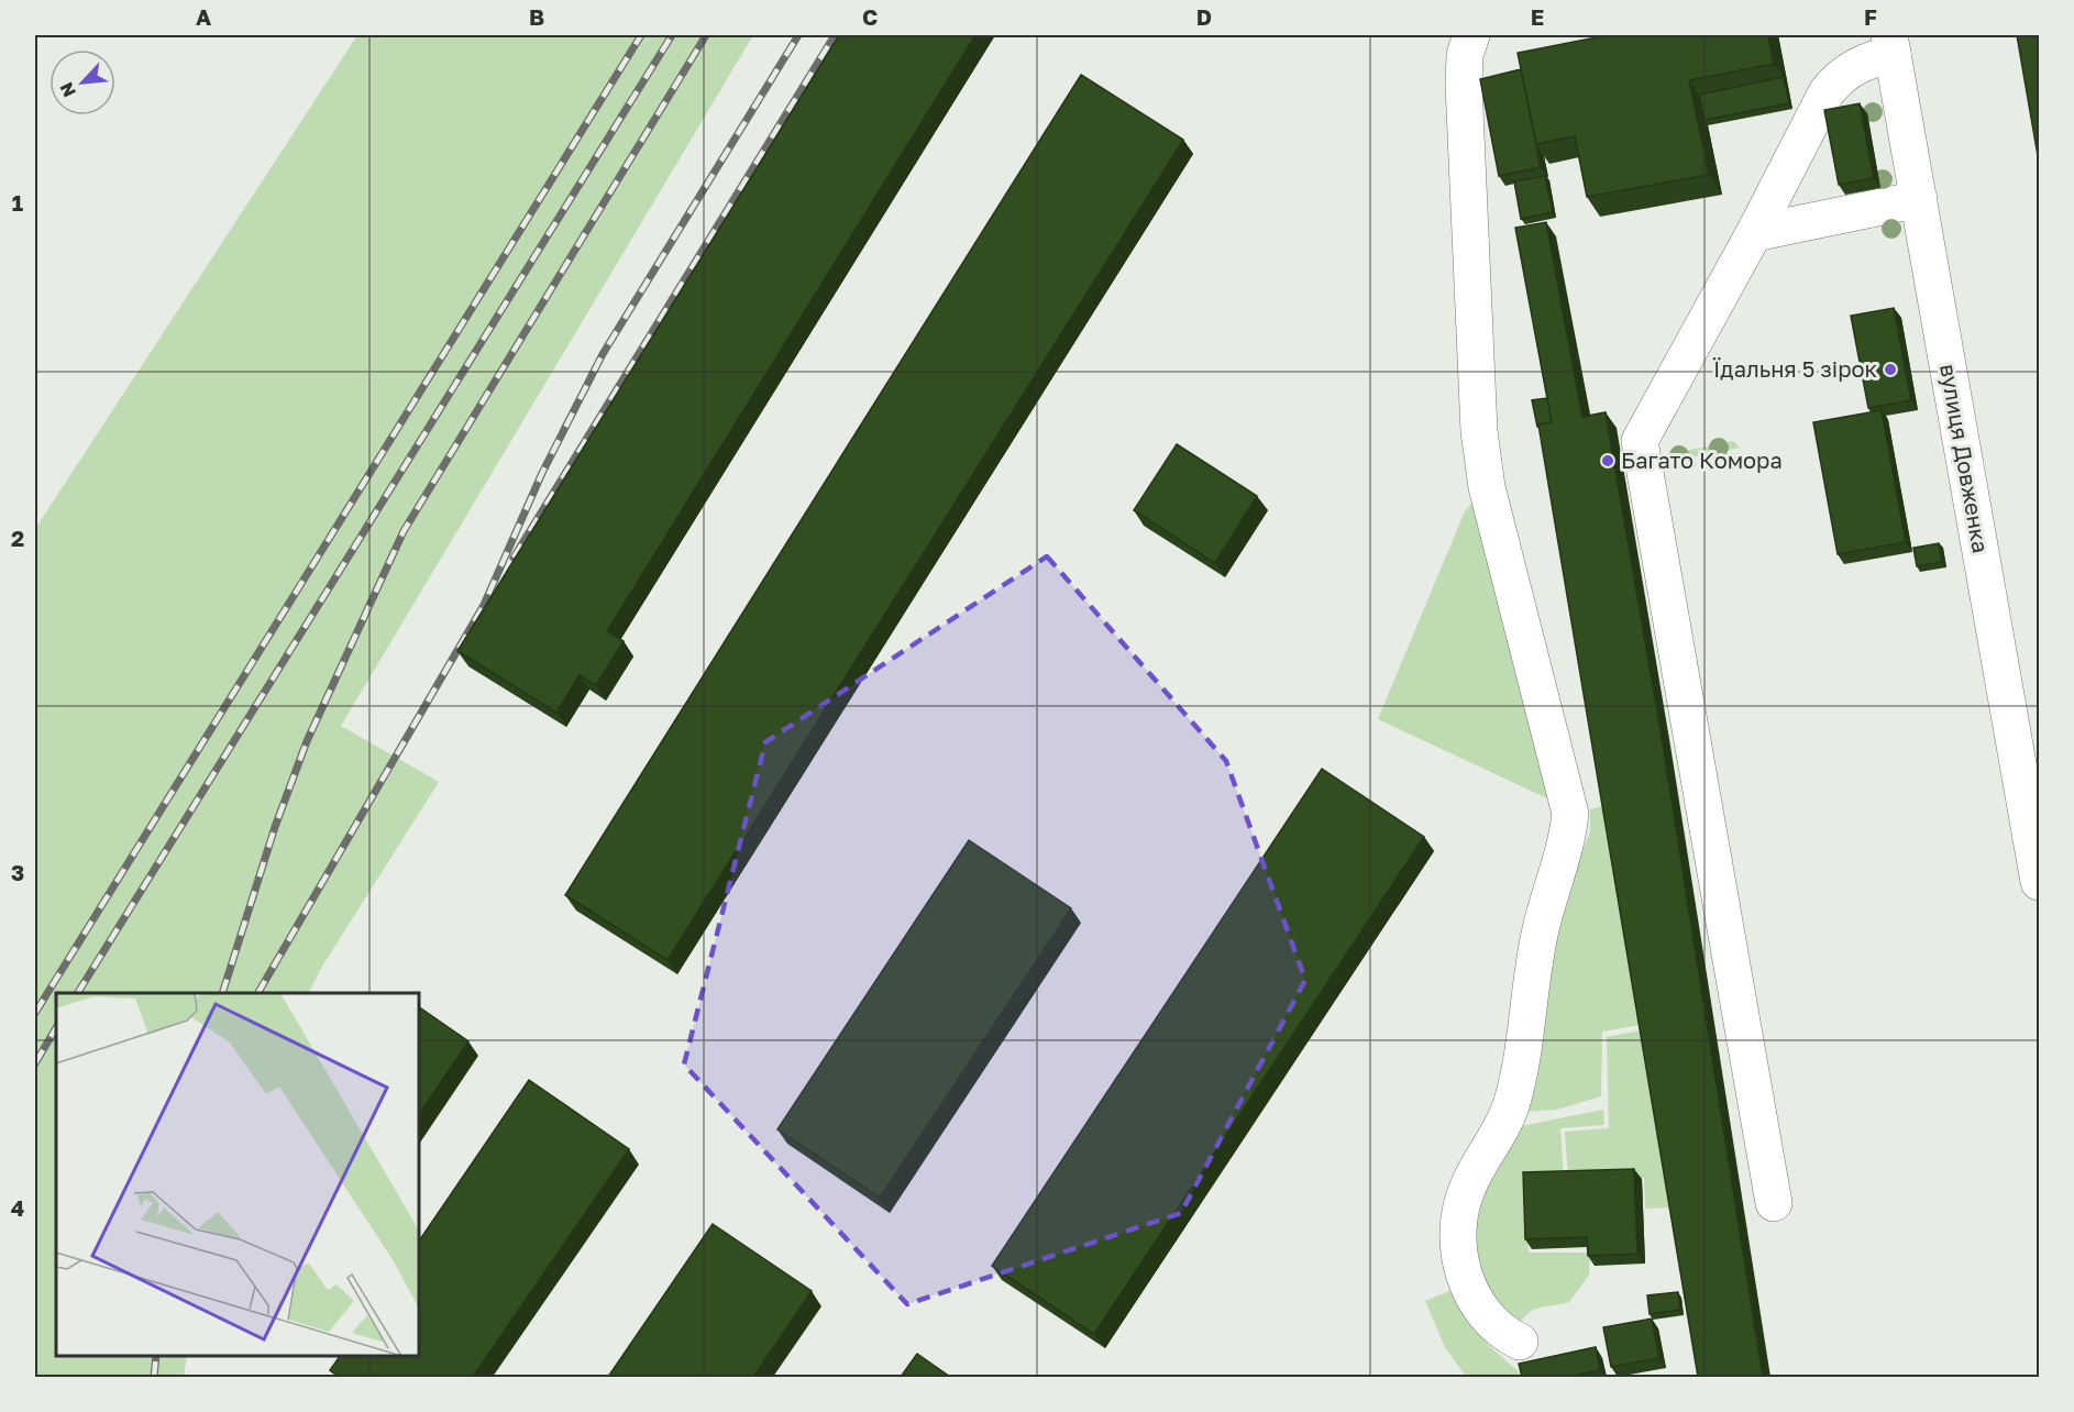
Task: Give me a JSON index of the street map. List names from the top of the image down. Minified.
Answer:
{"streets":{"main road":["вулиця Довженка"]},"places":["Їдальня 5 зірок","Багато Комора"],"north":"bottom left","grid":{"columns":["A","B","C","D","E","F"],"rows":["1","2","3","4"]}}
